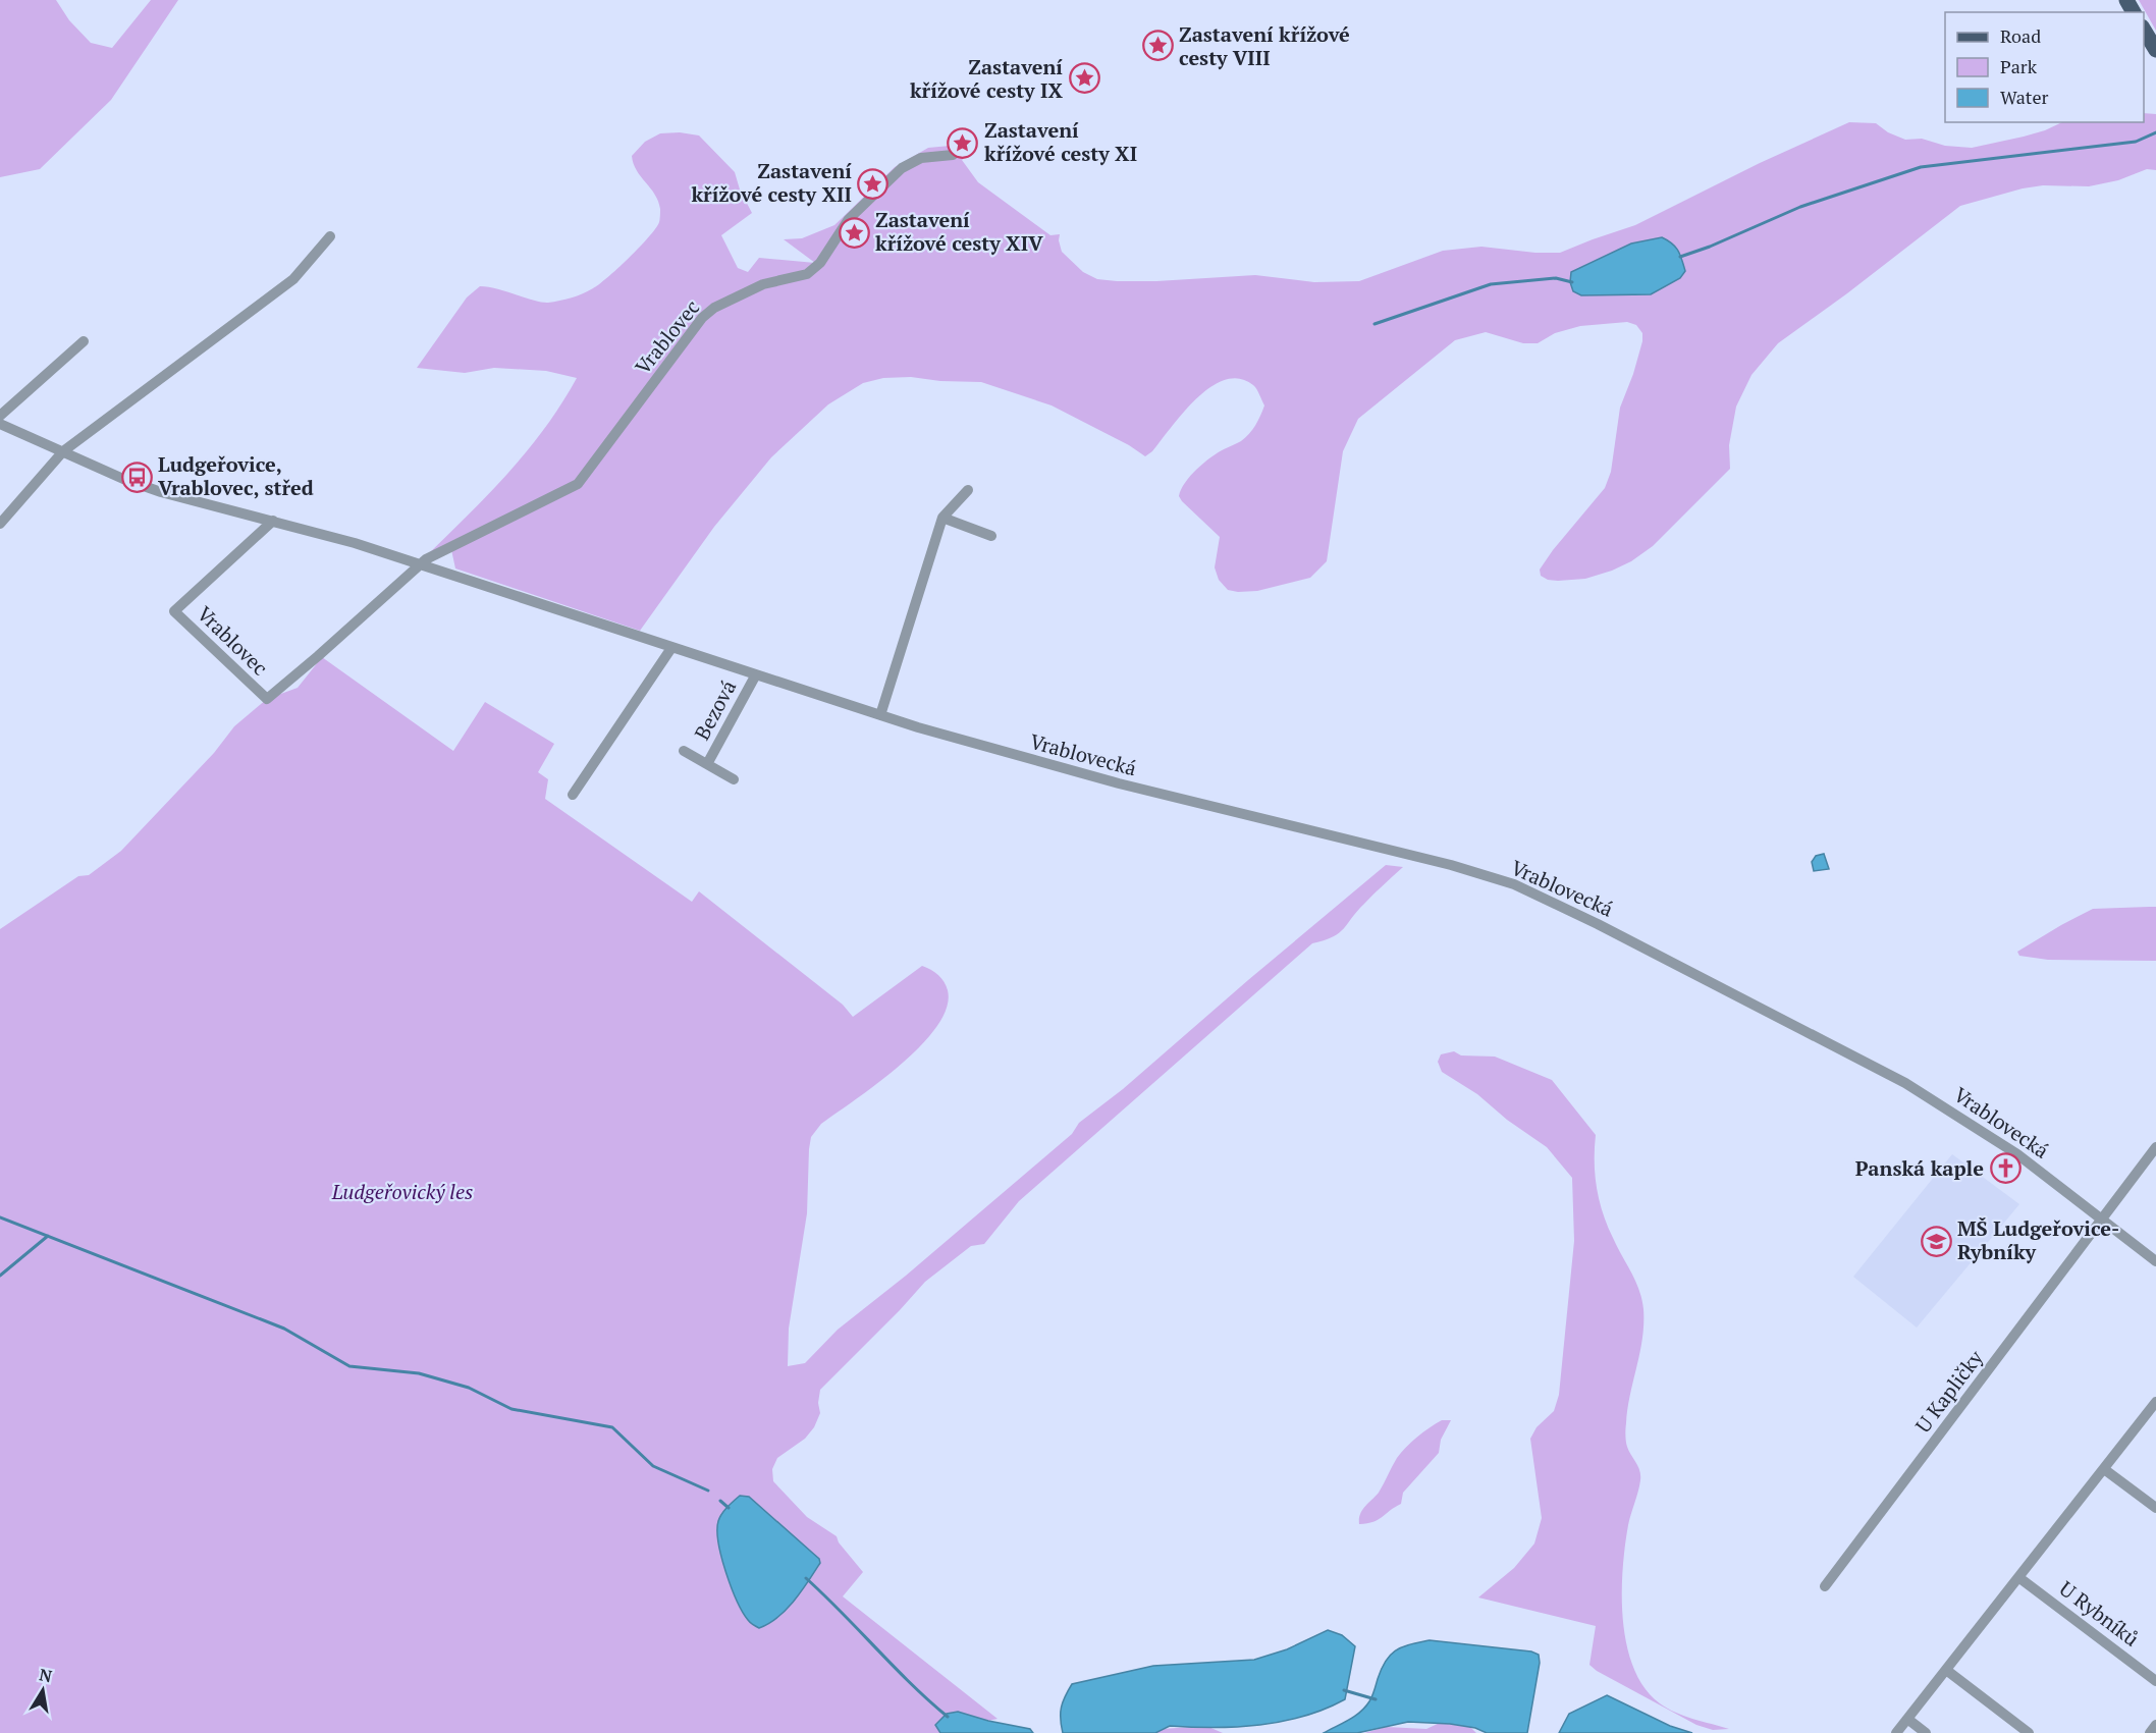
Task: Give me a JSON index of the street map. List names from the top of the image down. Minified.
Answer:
{"streets":{"street":["Vrablovec","Bezová","Vrablovecká","U Kapličky","U Rybníků"]},"crossings":[["Vrablovecká","U Kapličky"]],"parks":["Ludgeřovický les"],"places":{"place":["Zastavení křížové cesty VIII","Zastavení křížové cesty IX","Zastavení křížové cesty XI","Zastavení křížové cesty XII","Zastavení křížové cesty XIV"],"bus stop":["Ludgeřovice, Vrablovec, střed"],"church":["Panská kaple"],"school or university":["MŠ Ludgeřovice- Rybníky"]},"legend":["Road","Park","Water"],"north":"top"}
